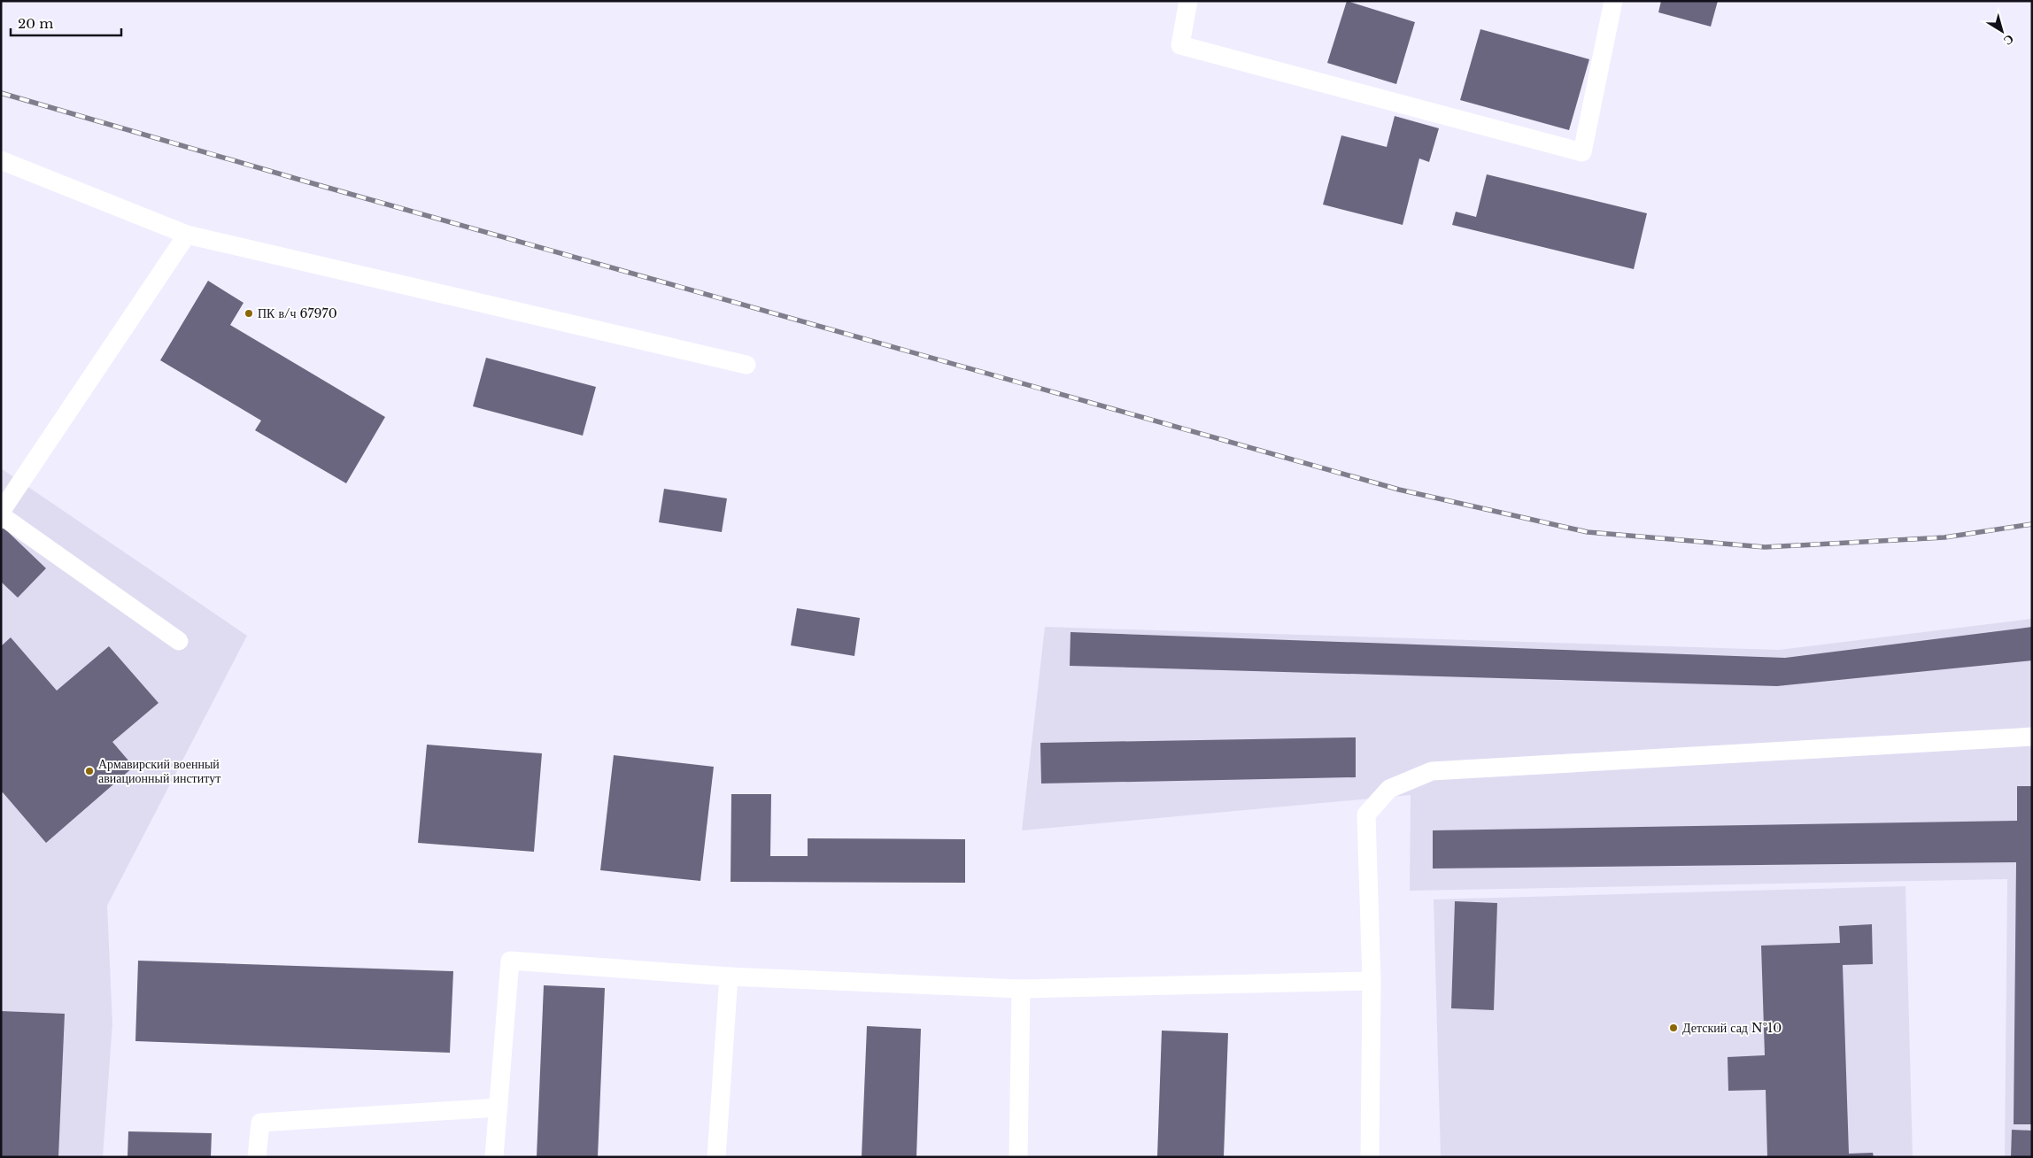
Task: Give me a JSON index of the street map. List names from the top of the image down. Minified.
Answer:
{"places":["ПК в/ч 67970","Армавирский военный авиационный институт","Детский сад №10"],"scale_bar":"20 m","north":"bottom right"}
